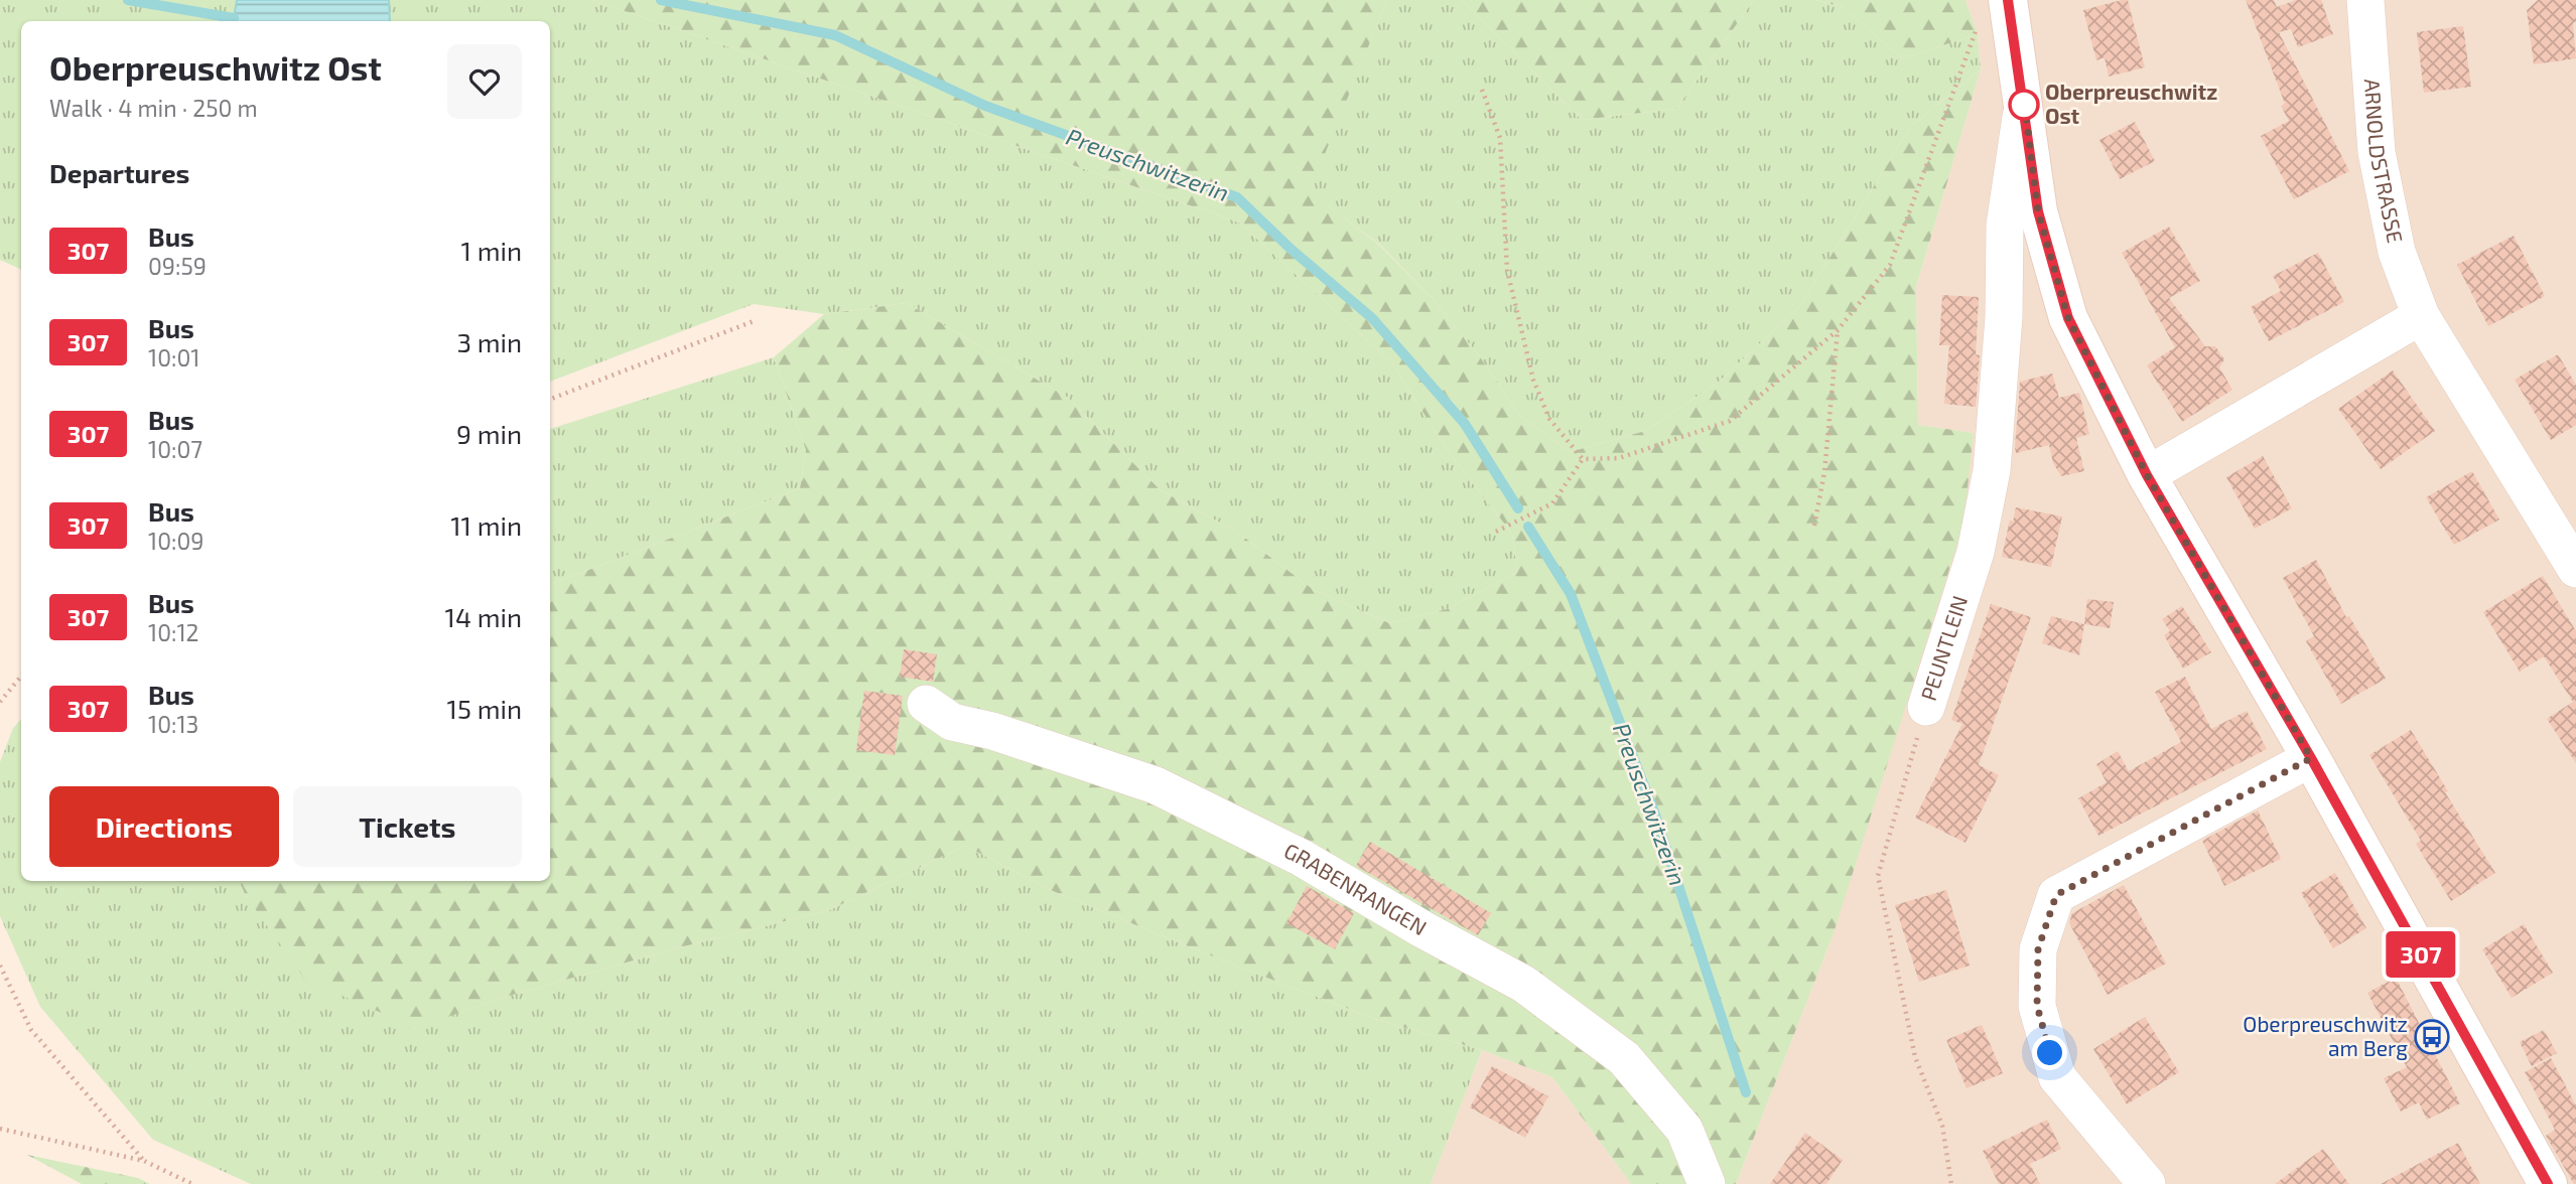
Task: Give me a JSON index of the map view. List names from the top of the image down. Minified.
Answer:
{"streets":{"street":["ARNOLDSTRASSE","PEUNTLEIN","GRABENRANGEN"]},"water":["Preuschwitzerin"],"places":{"other":["Oberpreuschwitz Ost"],"bus stop":["Oberpreuschwitz am Berg"]},"lines":["bus line 307"],"page":{"on_map":"307","heading":[["Oberpreuschwitz Ost","Walk · 4 min · 250 m"],"Departures"],"list":[{"mark":"307","name":"Bus","note":"09:59","value":"1 min"},{"mark":"307","name":"Bus","note":"10:01","value":"3 min"},{"mark":"307","name":"Bus","note":"10:07","value":"9 min"},{"mark":"307","name":"Bus","note":"10:09","value":"11 min"},{"mark":"307","name":"Bus","note":"10:12","value":"14 min"},{"mark":"307","name":"Bus","note":"10:13","value":"15 min"}],"buttons":["Directions","Tickets"]}}
